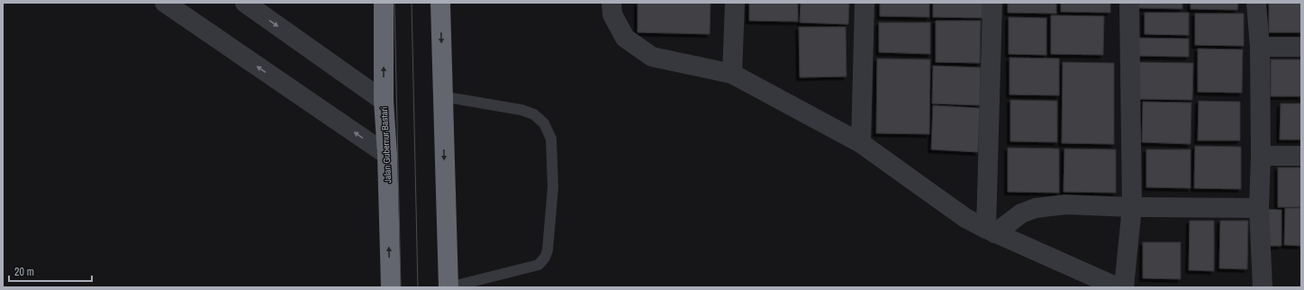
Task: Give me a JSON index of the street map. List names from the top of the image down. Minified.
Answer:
{"streets":{"highway":["Jalan Gubernur Bastari"]},"scale_bar":"20 m"}
